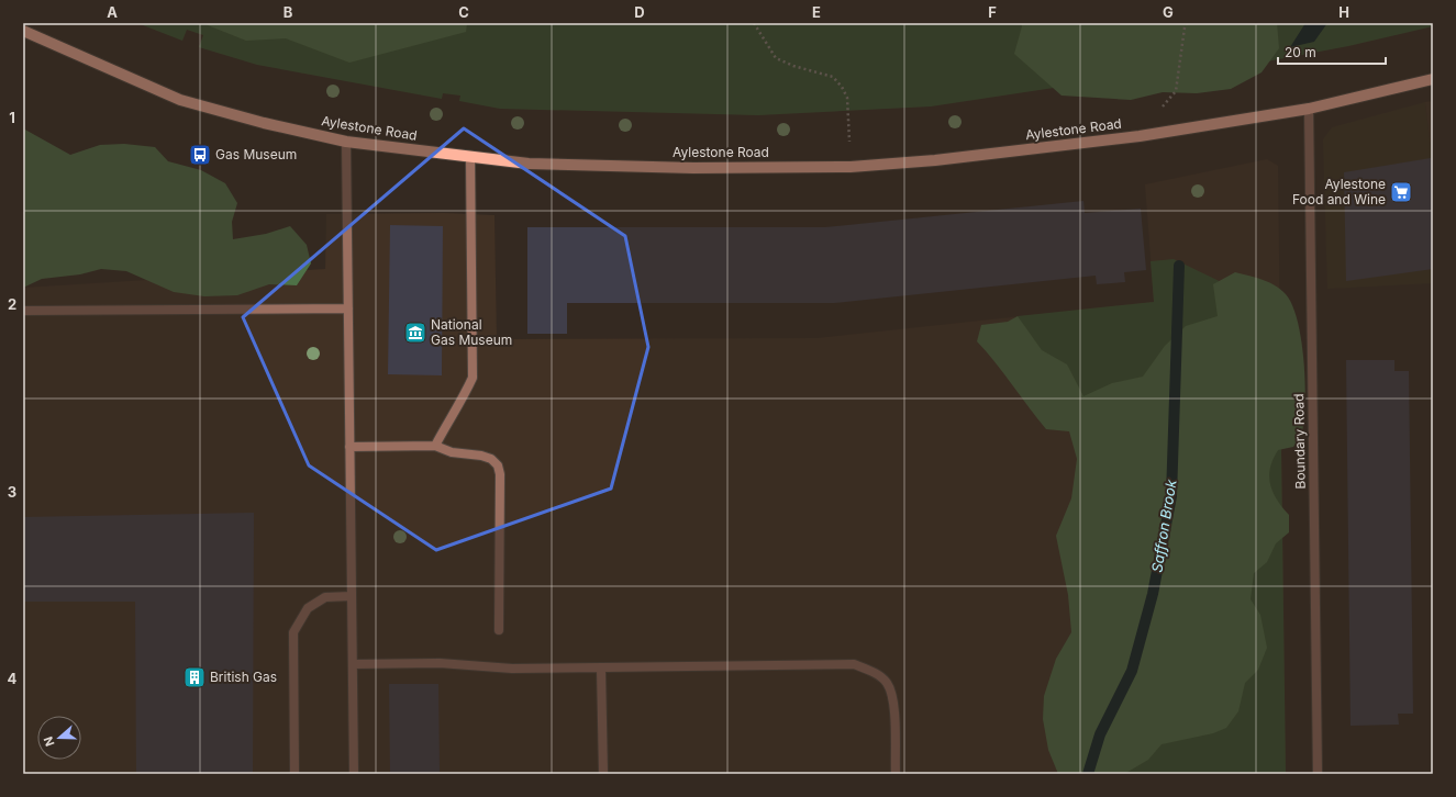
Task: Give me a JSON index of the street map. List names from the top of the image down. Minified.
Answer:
{"streets":{"main road":["Aylestone Road"],"street":["Boundary Road"]},"crossings":[["Aylestone Road","Boundary Road"]],"water":["Saffron Brook"],"places":{"bus stop":["Gas Museum"],"supermarket":["Aylestone Food and Wine"],"museum":["National Gas Museum"],"building":["British Gas"]},"scale_bar":"20 m","north":"left","grid":{"columns":["A","B","C","D","E","F","G","H"],"rows":["1","2","3","4"]}}
